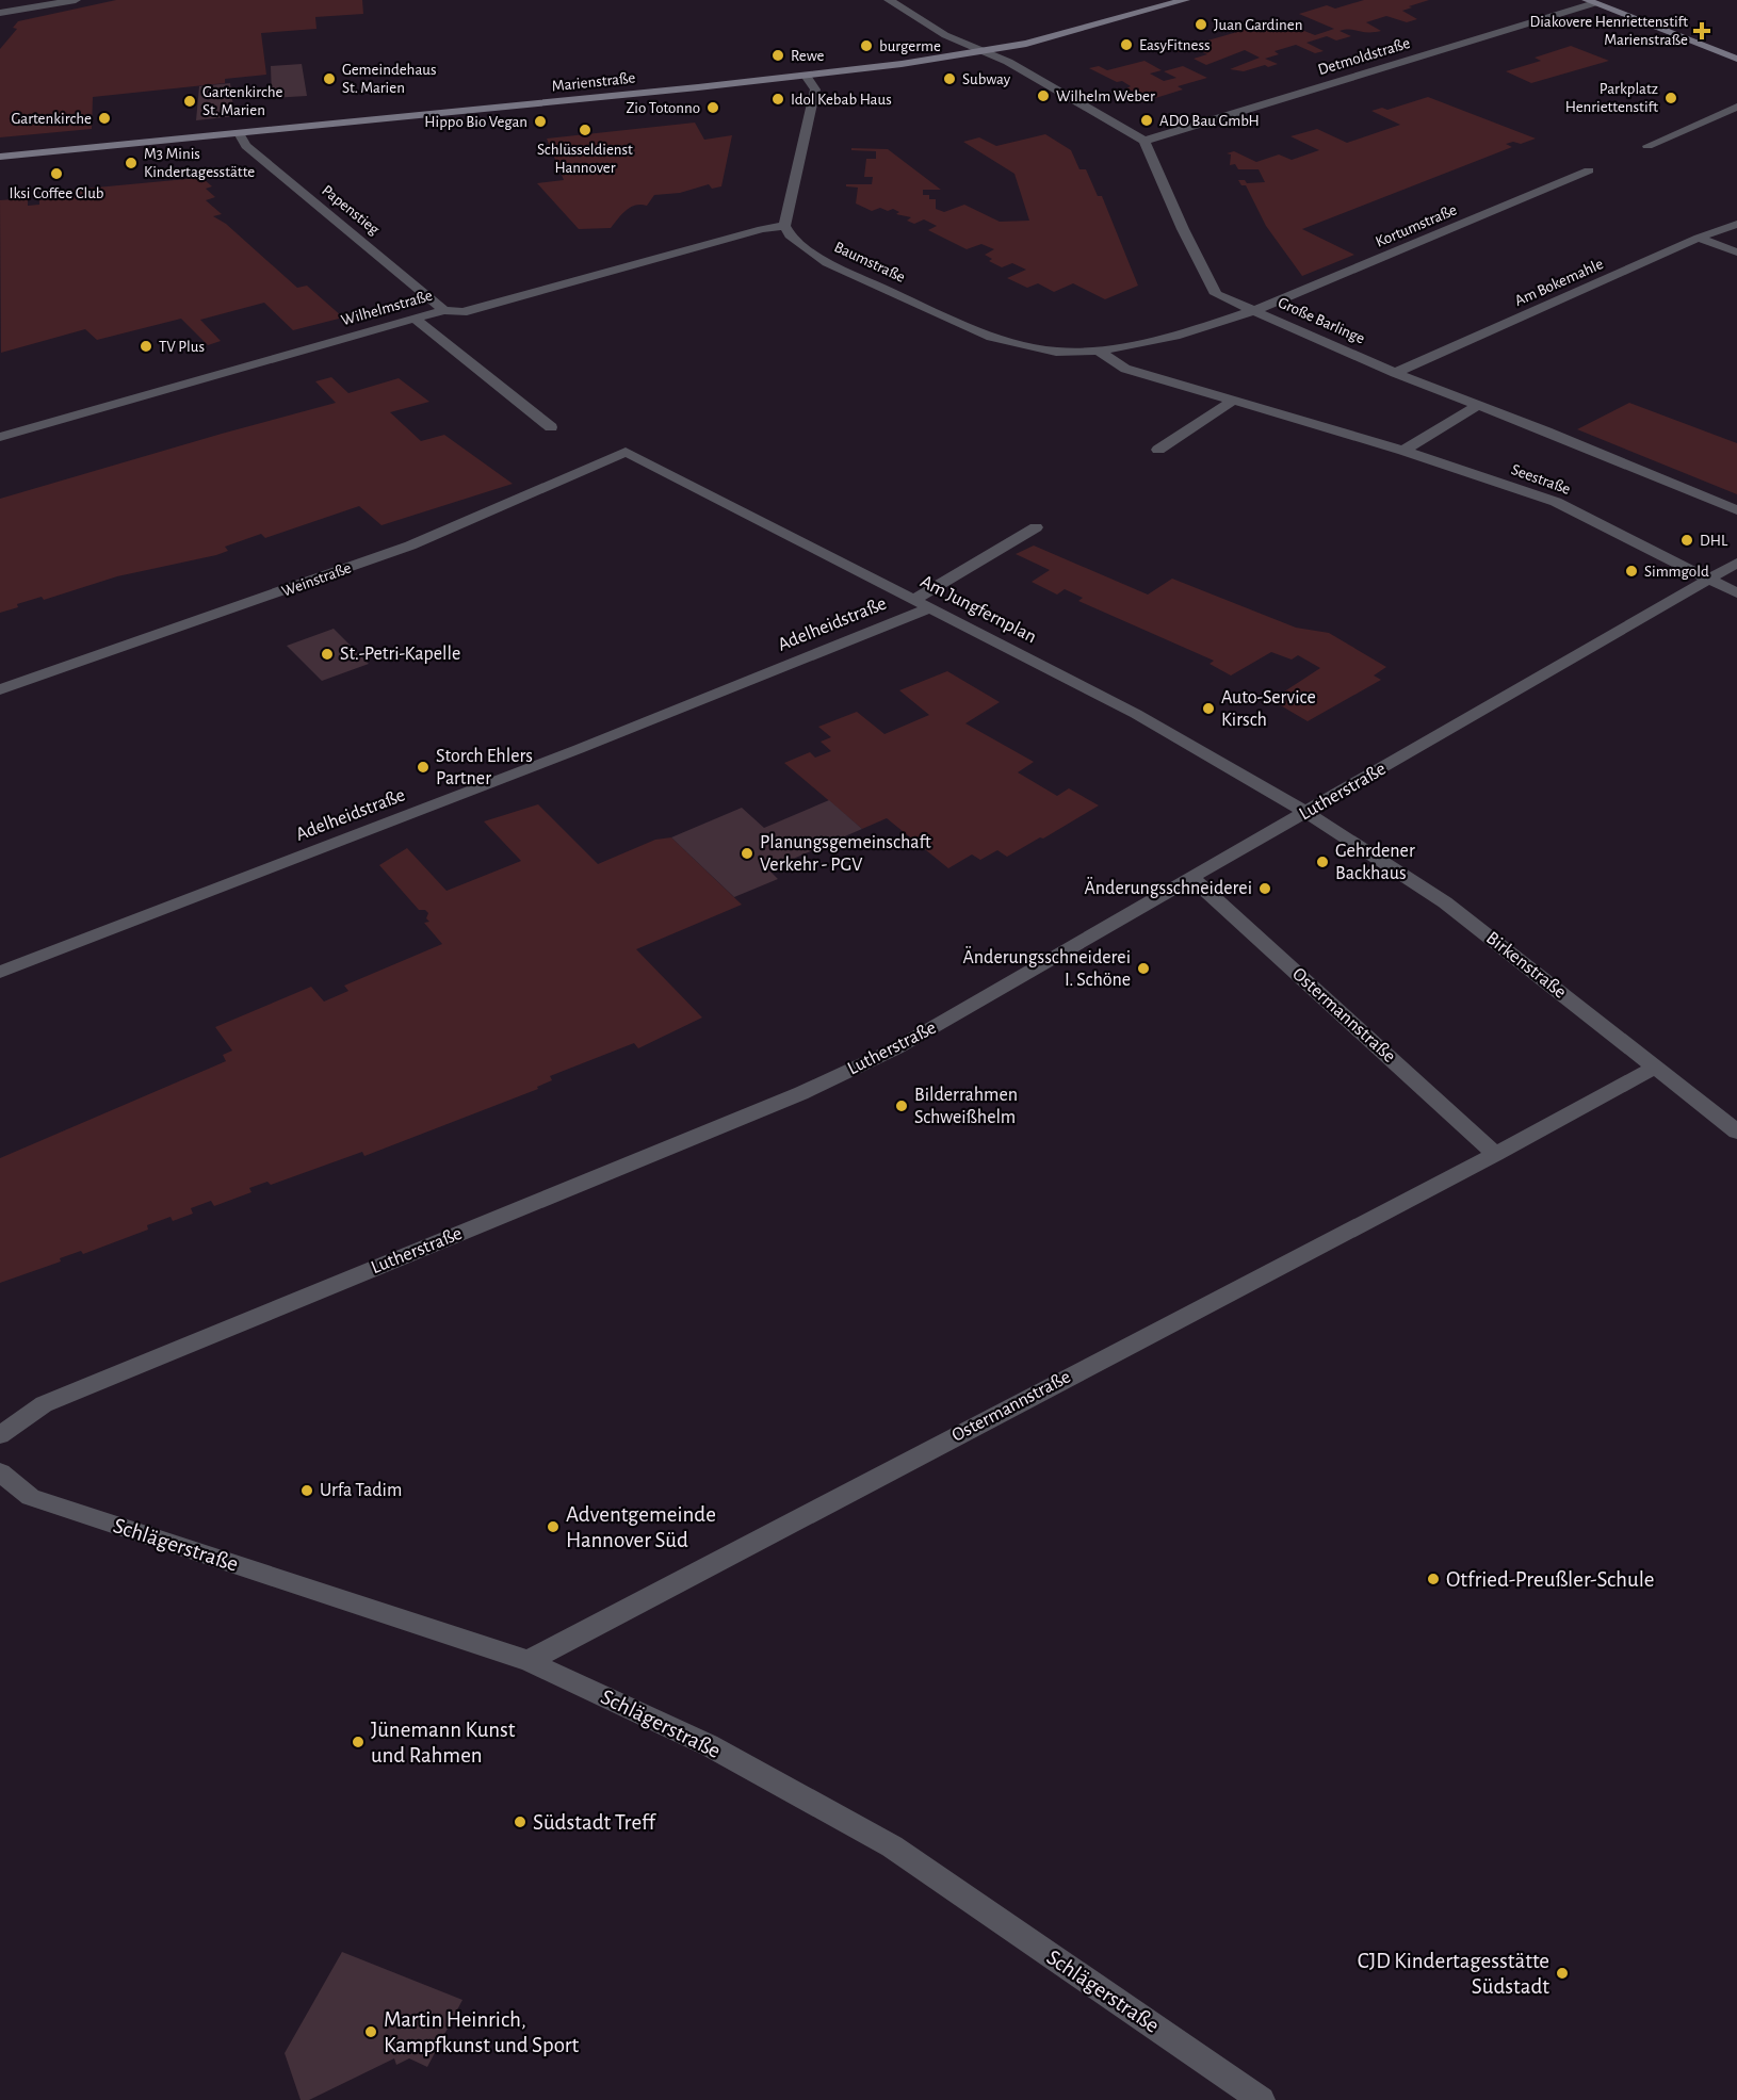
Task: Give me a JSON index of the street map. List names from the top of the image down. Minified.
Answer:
{"streets":{"main road":["Marienstraße"],"street":["Detmoldstraße","Papenstieg","Kortumstraße","Baumstraße","Am Bokemahle","Wilhelmstraße","Große Barlinge","Seestraße","Weinstraße","Am Jungfernplan","Adelheidstraße","Lutherstraße","Birkenstraße","Ostermannstraße","Schlägerstraße"]},"crossings":[["Detmoldstraße","Große Barlinge"],["Marienstraße","Papenstieg"],["Papenstieg","Wilhelmstraße"],["Kortumstraße","Baumstraße"],["Kortumstraße","Große Barlinge"],["Baumstraße","Wilhelmstraße"],["Baumstraße","Große Barlinge"],["Am Bokemahle","Große Barlinge"],["Seestraße","Lutherstraße"],["Weinstraße","Am Jungfernplan"],["Am Jungfernplan","Adelheidstraße"],["Am Jungfernplan","Lutherstraße"],["Am Jungfernplan","Birkenstraße"],["Lutherstraße","Birkenstraße"],["Lutherstraße","Ostermannstraße"],["Birkenstraße","Ostermannstraße"],["Ostermannstraße","Schlägerstraße"]],"places":{"other":["Juan Gardinen","EasyFitness","burgerme","Rewe","Gemeindehaus St. Marien","Subway","Wilhelm Weber","Parkplatz Henriettenstift","Idol Kebab Haus","Gartenkirche St. Marien","Zio Totonno","Gartenkirche","ADO Bau GmbH","Hippo Bio Vegan","Schlüsseldienst Hannover","M3 Minis Kindertagesstätte","Iksi Coffee Club","TV Plus","DHL","Simmgold","St.-Petri-Kapelle","Auto-Service Kirsch","Storch Ehlers Partner","Planungsgemeinschaft Verkehr - PGV","Gehrdener Backhaus","Änderungsschneiderei","Änderungsschneiderei I. Schöne","Bilderrahmen Schweißhelm","Urfa Tadim","Adventgemeinde Hannover Süd","Otfried-Preußler-Schule","Jünemann Kunst und Rahmen","Südstadt Treff","CJD Kindertagesstätte Südstadt","Martin Heinrich, Kampfkunst und Sport"],"health":["Diakovere Henriettenstift Marienstraße"]}}
